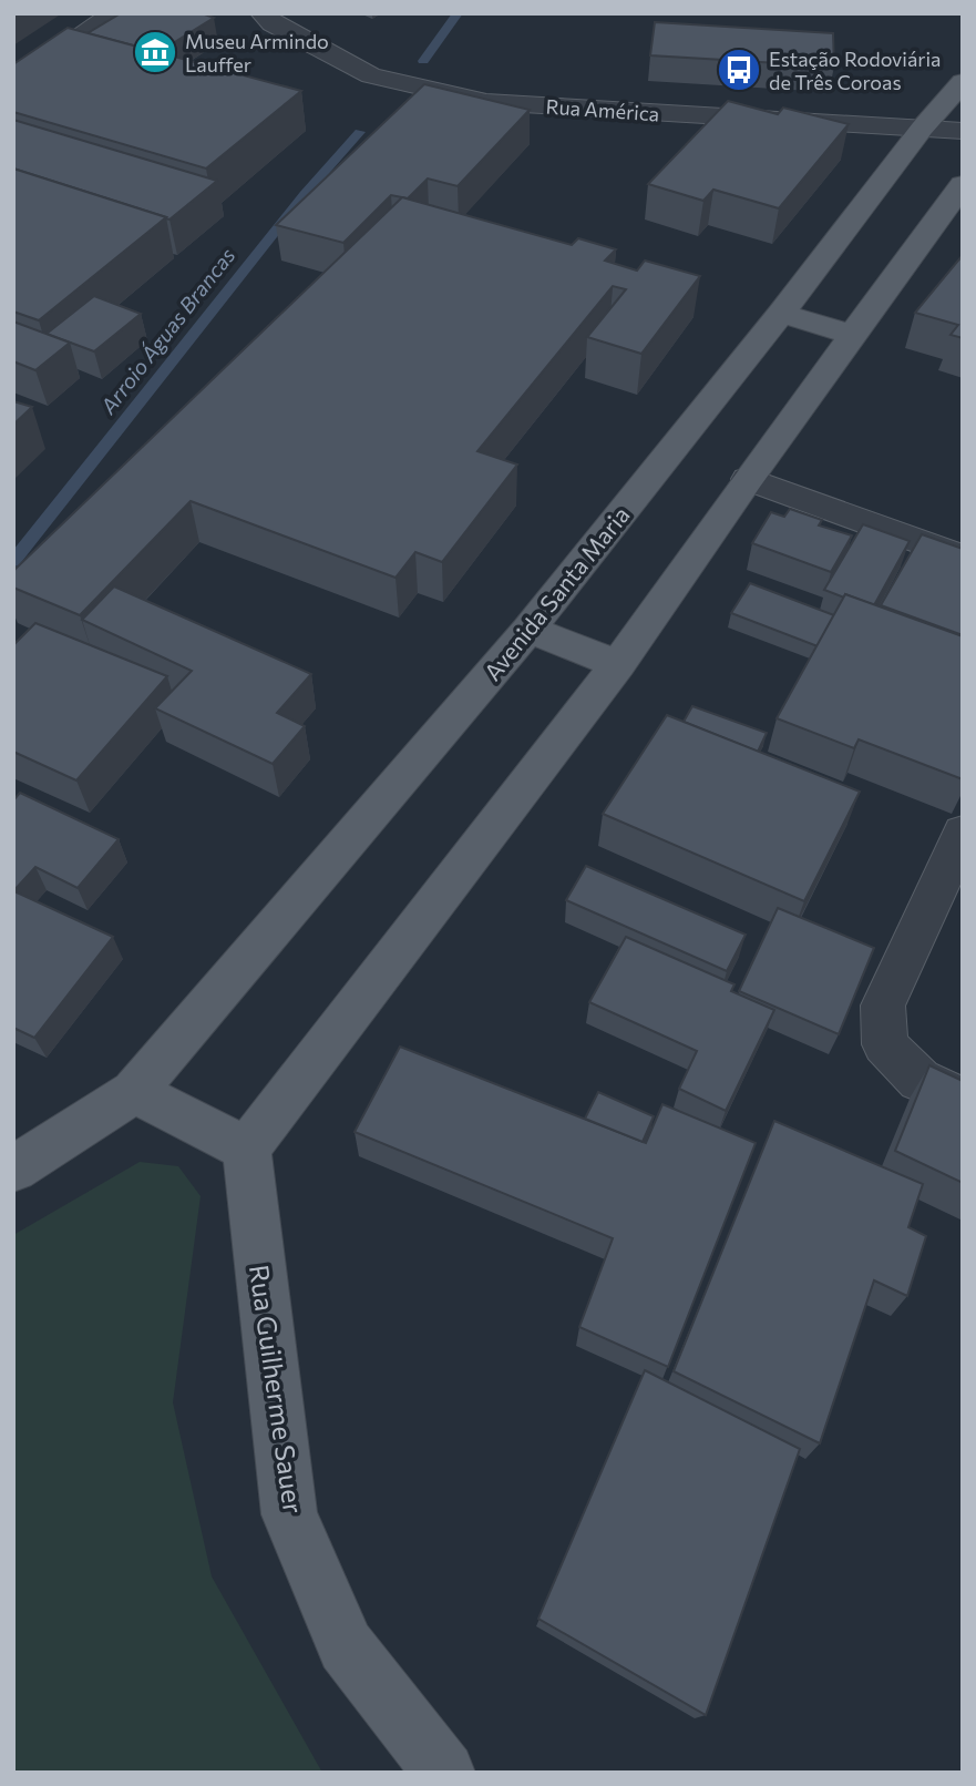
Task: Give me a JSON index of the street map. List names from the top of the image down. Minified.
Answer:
{"streets":{"main road":["Avenida Santa Maria","Rua Guilherme Sauer"],"street":["Rua América"]},"crossings":[["Rua América","Avenida Santa Maria"]],"water":["Arroio Águas Brancas"],"places":{"museum":["Museu Armindo Lauffer"],"bus stop":["Estação Rodoviária de Três Coroas"]}}
